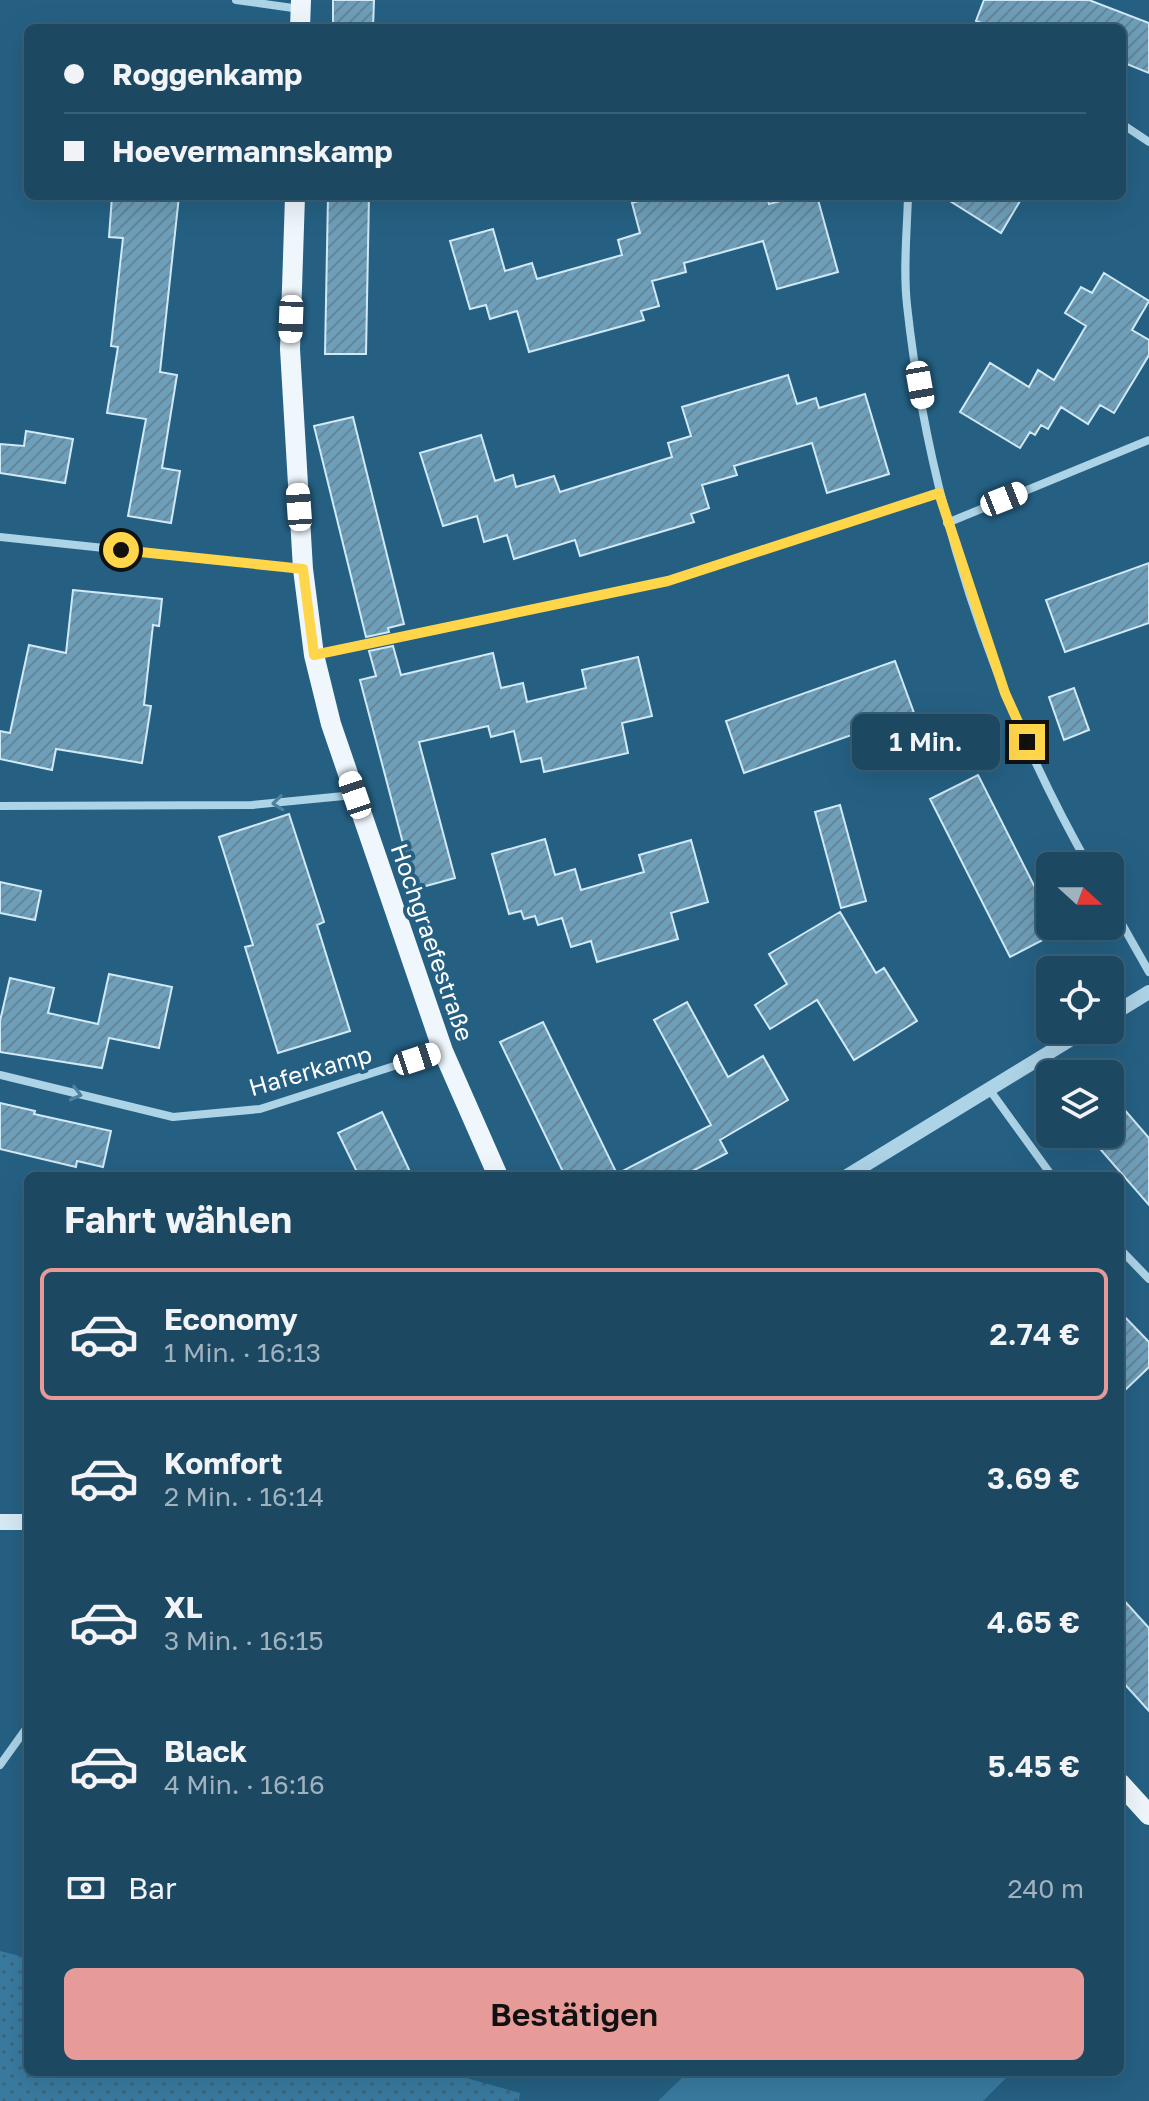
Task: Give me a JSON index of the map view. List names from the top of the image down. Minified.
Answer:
{"streets":{"main road":["Hochgraefestraße"],"street":["Haferkamp"]},"crossings":[["Hochgraefestraße","Haferkamp"]],"one_way":["Haferkamp"],"north":"right","page":{"banner":["Roggenkamp","Hoevermannskamp"],"bubble":"1 Min.","heading":"Fahrt wählen","list":[{"name":"Economy","note":"1 Min. · 16:13","value":"2.74 €"},{"name":"Komfort","note":"2 Min. · 16:14","value":"3.69 €"},{"name":"XL","note":"3 Min. · 16:15","value":"4.65 €"},{"name":"Black","note":"4 Min. · 16:16","value":"5.45 €"}],"pay":["Bar","240 m"],"buttons":"Bestätigen"}}
